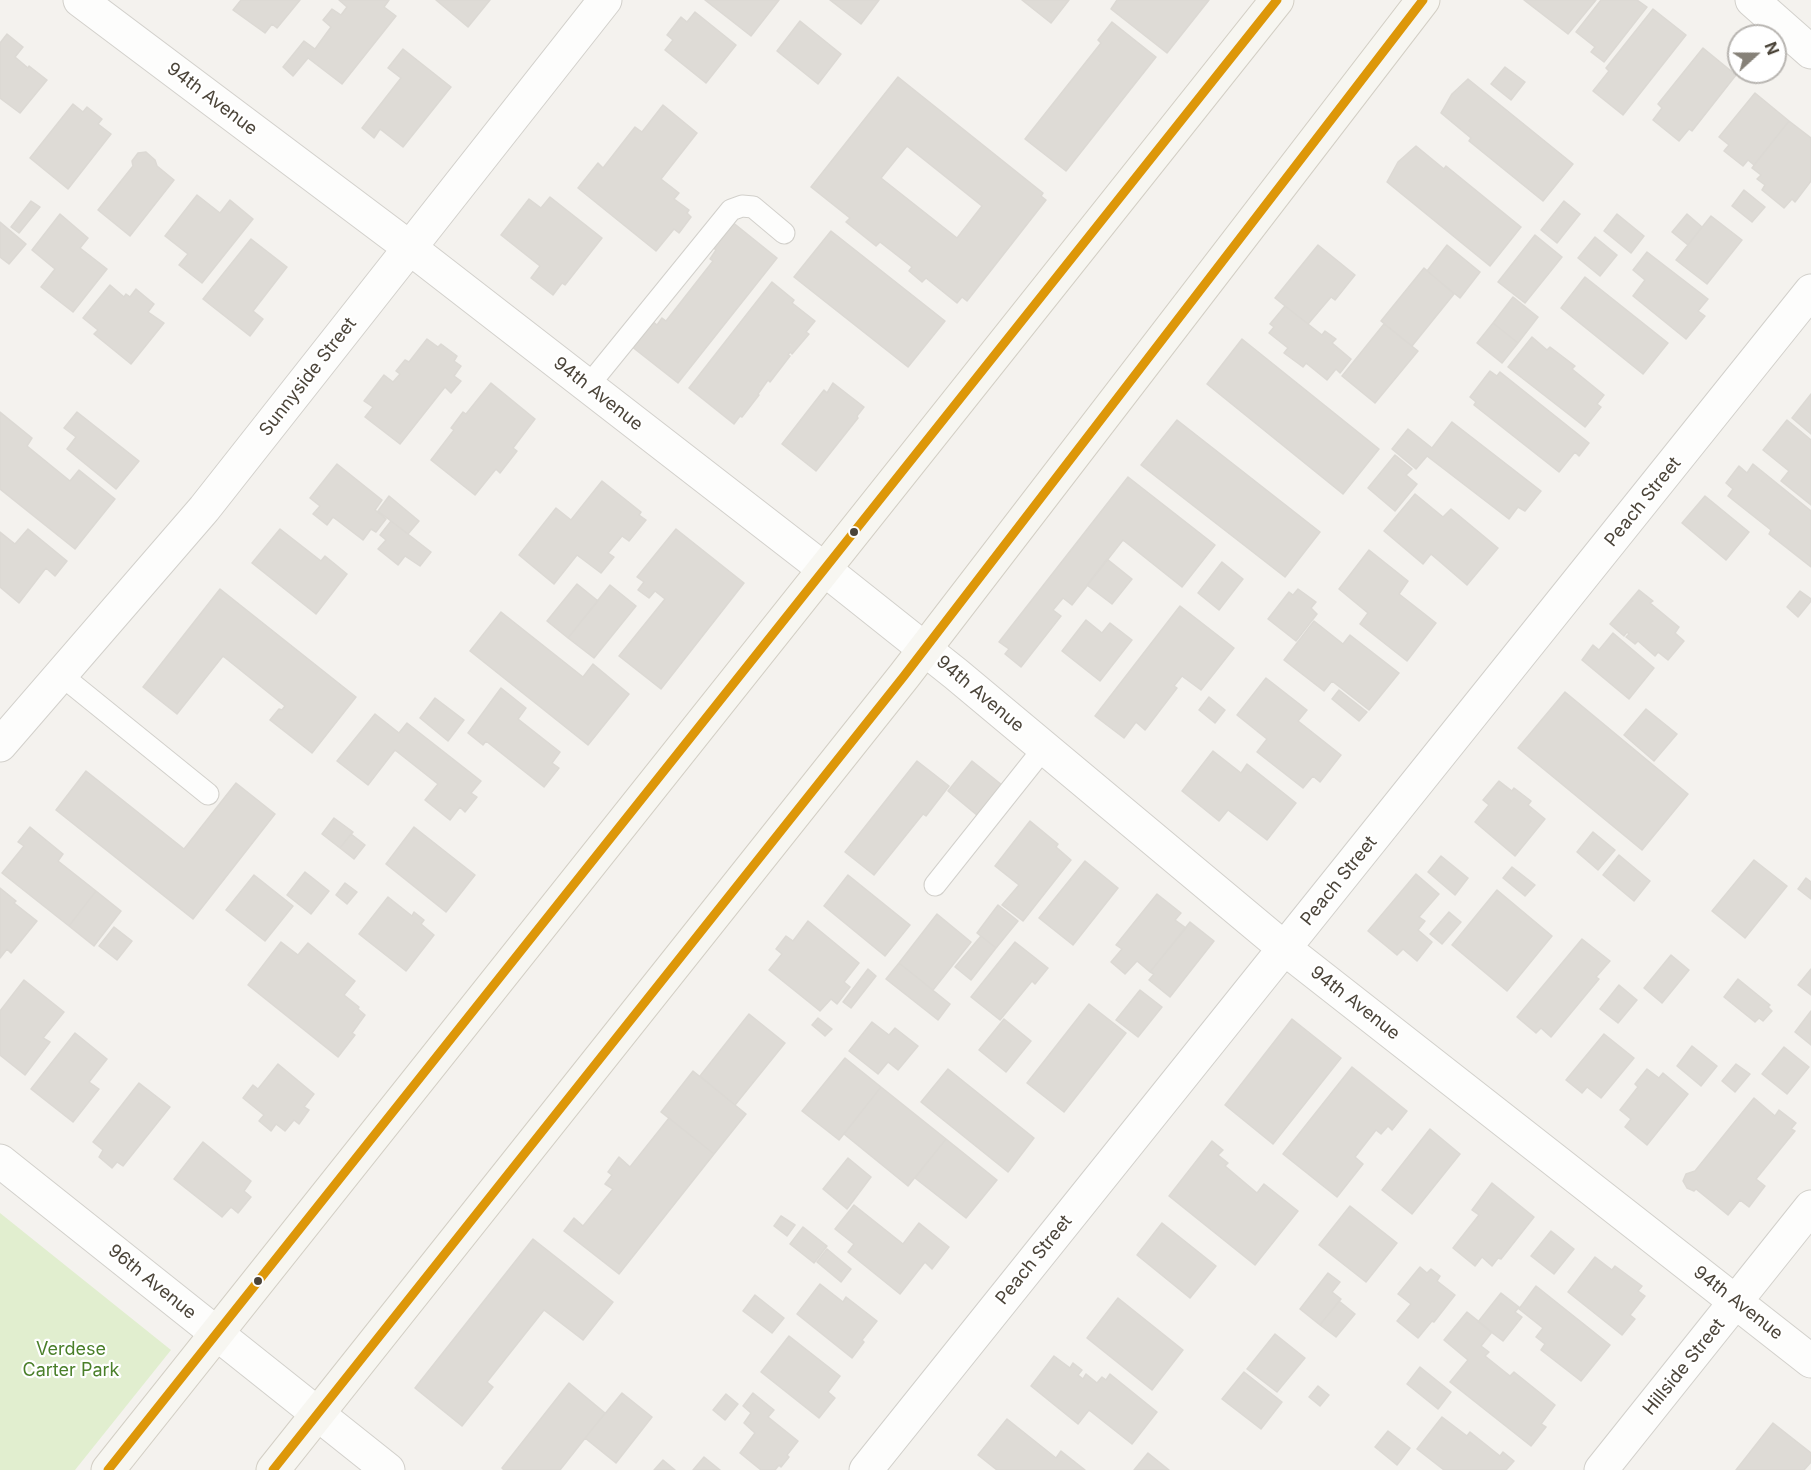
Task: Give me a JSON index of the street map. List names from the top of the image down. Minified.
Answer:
{"streets":{"street":["94th Avenue","Sunnyside Street","Peach Street","96th Avenue","Hillside Street"]},"crossings":[["94th Avenue","Sunnyside Street"],["94th Avenue","Peach Street"],["94th Avenue","Hillside Street"]],"parks":["Verdese Carter Park"],"north":"right"}
